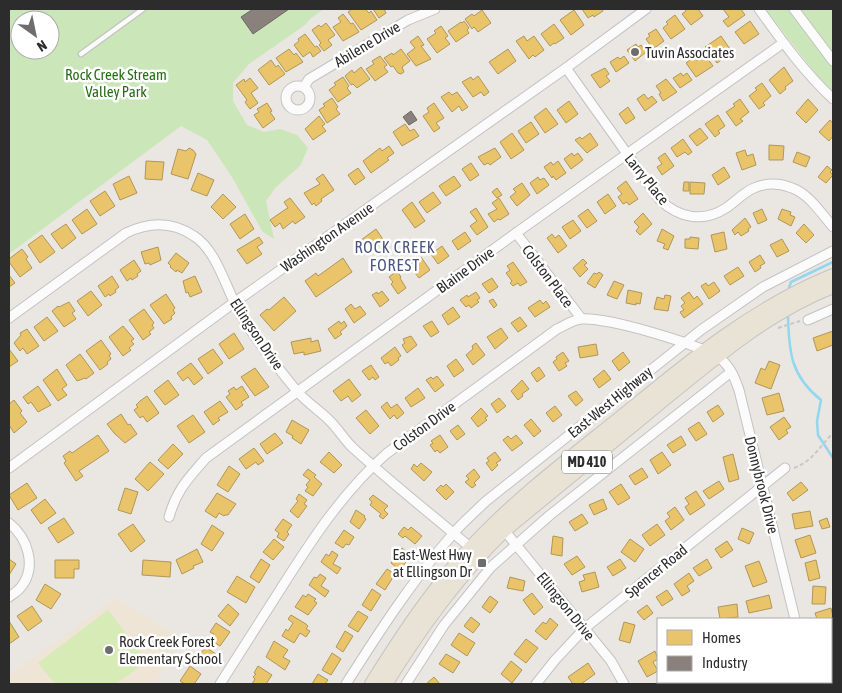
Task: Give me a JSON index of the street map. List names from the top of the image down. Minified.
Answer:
{"streets":{"main road":["East-West Highway","MD 410"],"street":["Abilene Drive","Larry Place","Washington Avenue","Blaine Drive","Colston Place","Ellingson Drive","Colston Drive","Donnybrook Drive","Spencer Road"]},"crossings":[["Larry Place","Washington Avenue"],["Larry Place","Blaine Drive"],["Washington Avenue","Ellingson Drive"],["Blaine Drive","Colston Place"],["Blaine Drive","Ellingson Drive"],["Colston Place","Colston Drive"],["Ellingson Drive","East-West Highway"],["Ellingson Drive","Colston Drive"],["Ellingson Drive","Spencer Road"],["East-West Highway","Donnybrook Drive"],["Donnybrook Drive","Spencer Road"]],"districts":["ROCK CREEK FOREST"],"parks":["Rock Creek Stream Valley Park"],"places":{"other":["Tuvin Associates","Rock Creek Forest Elementary School"],"transit":["East-West Hwy at Ellingson Dr"]},"legend":["Homes","Industry"],"north":"bottom right"}
